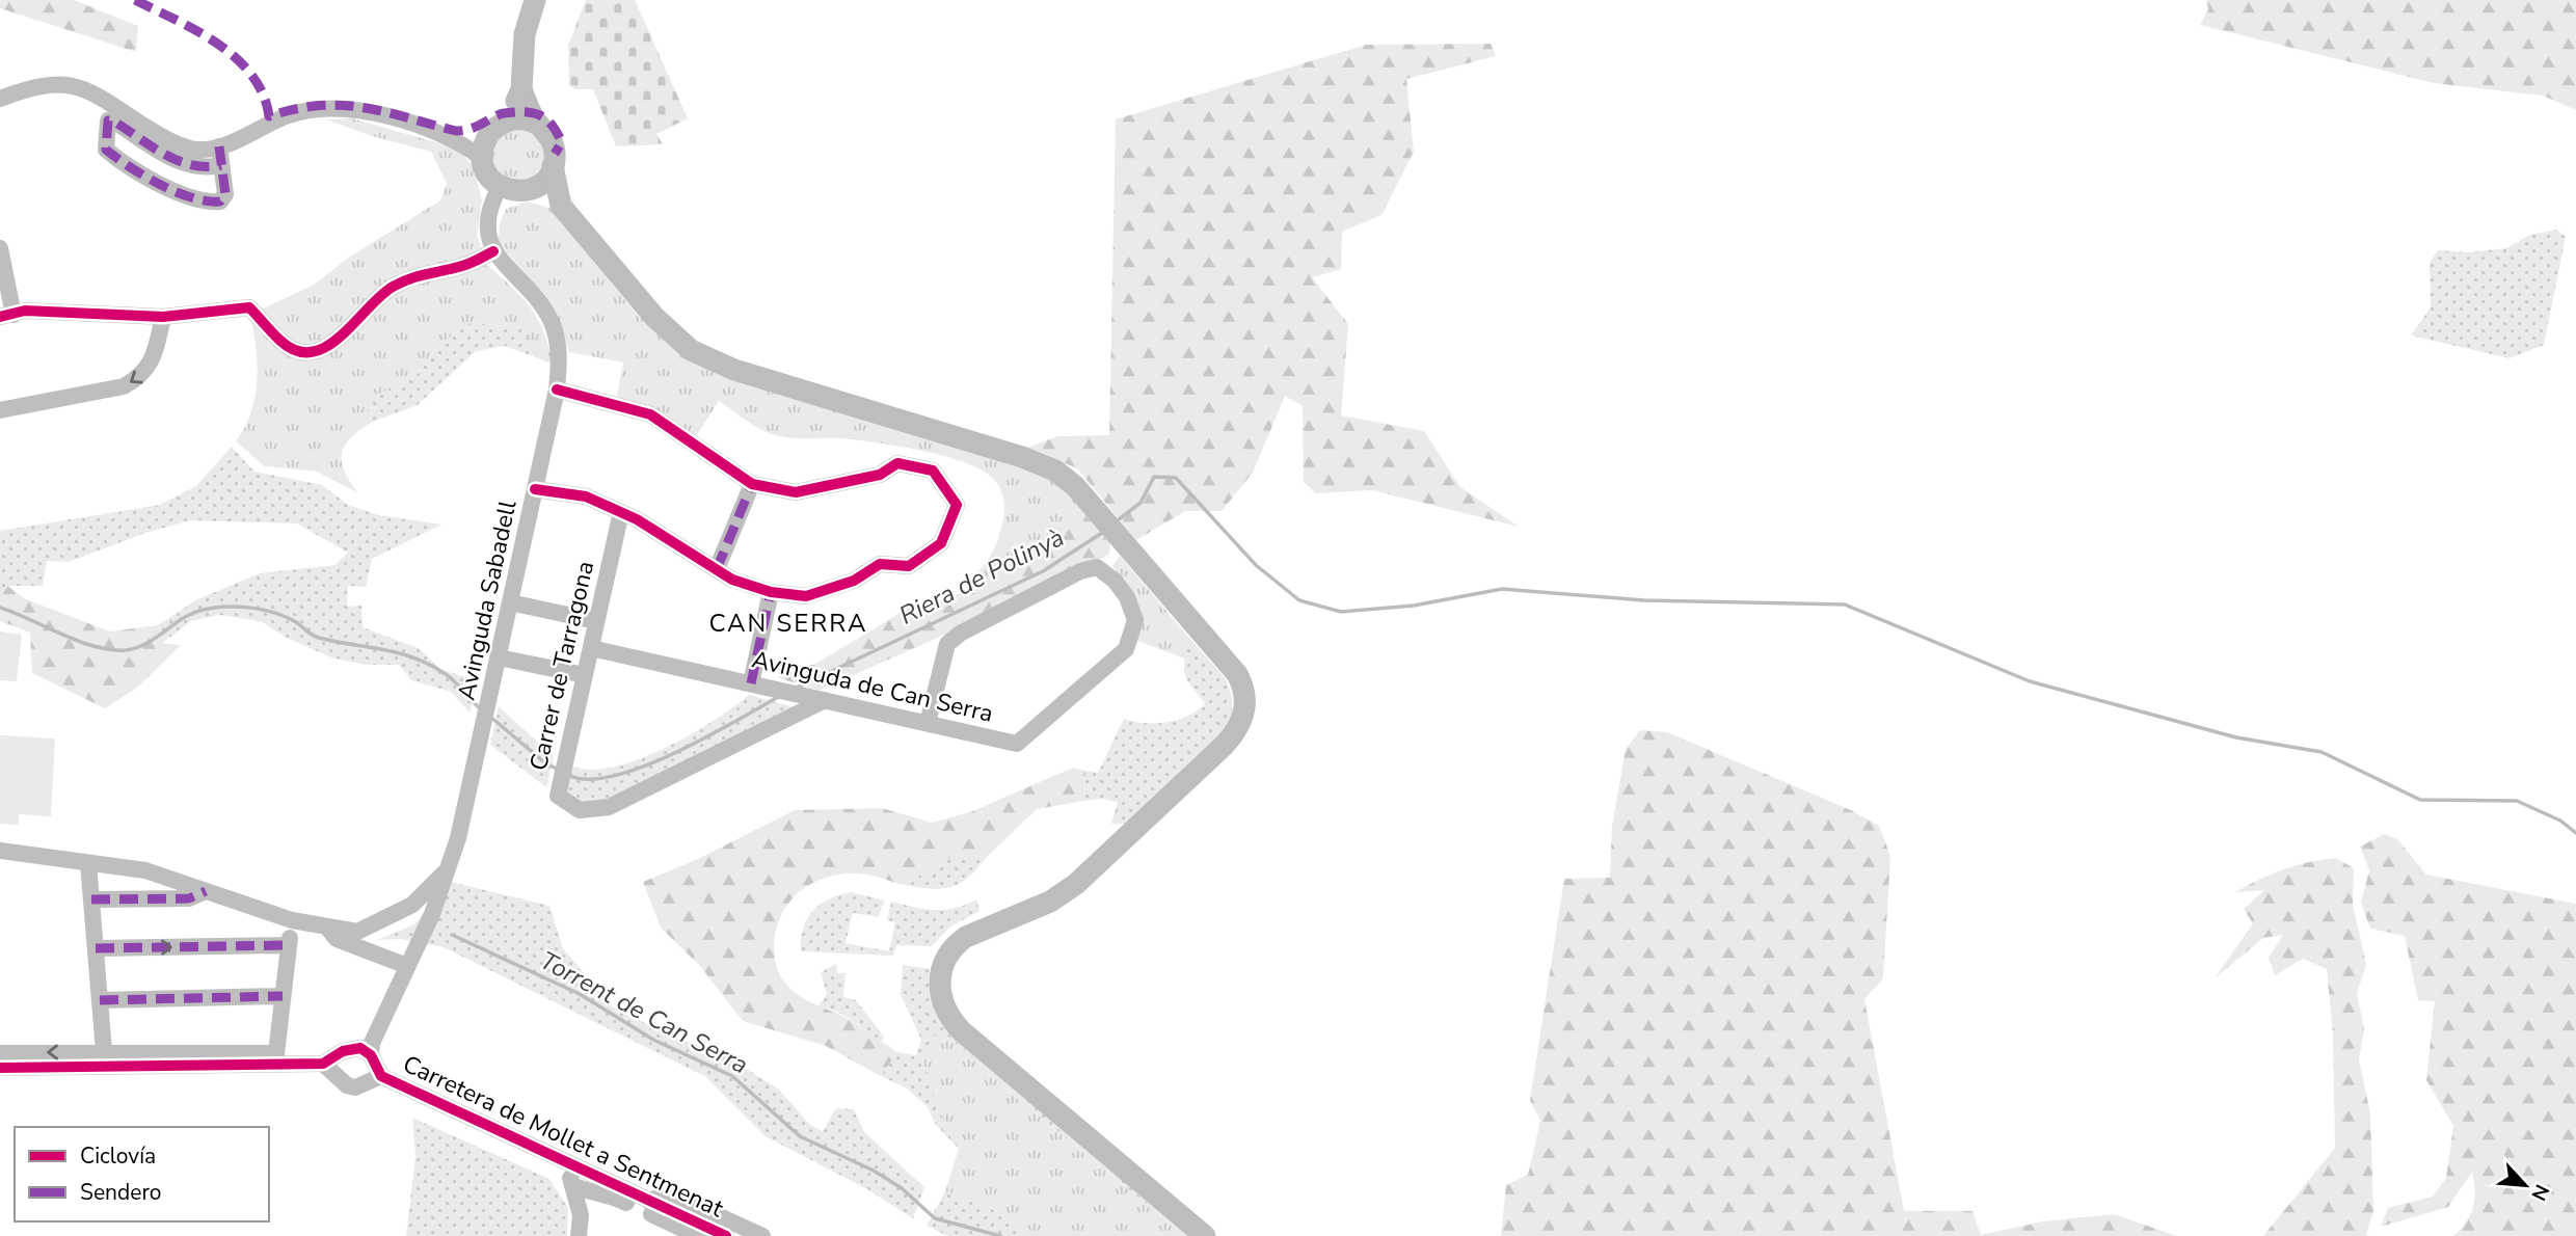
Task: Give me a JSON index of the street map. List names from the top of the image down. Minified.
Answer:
{"streets":{"street":["Avinguda Sabadell","Carrer de Tarragona","Avinguda de Can Serra","Carretera de Mollet a Sentmenat"]},"crossings":[["Carrer de Tarragona","Avinguda de Can Serra"]],"districts":["CAN SERRA"],"water":["Riera de Polinyà","Torrent de Can Serra"],"legend":["Ciclovía","Sendero"],"north":"bottom right"}
